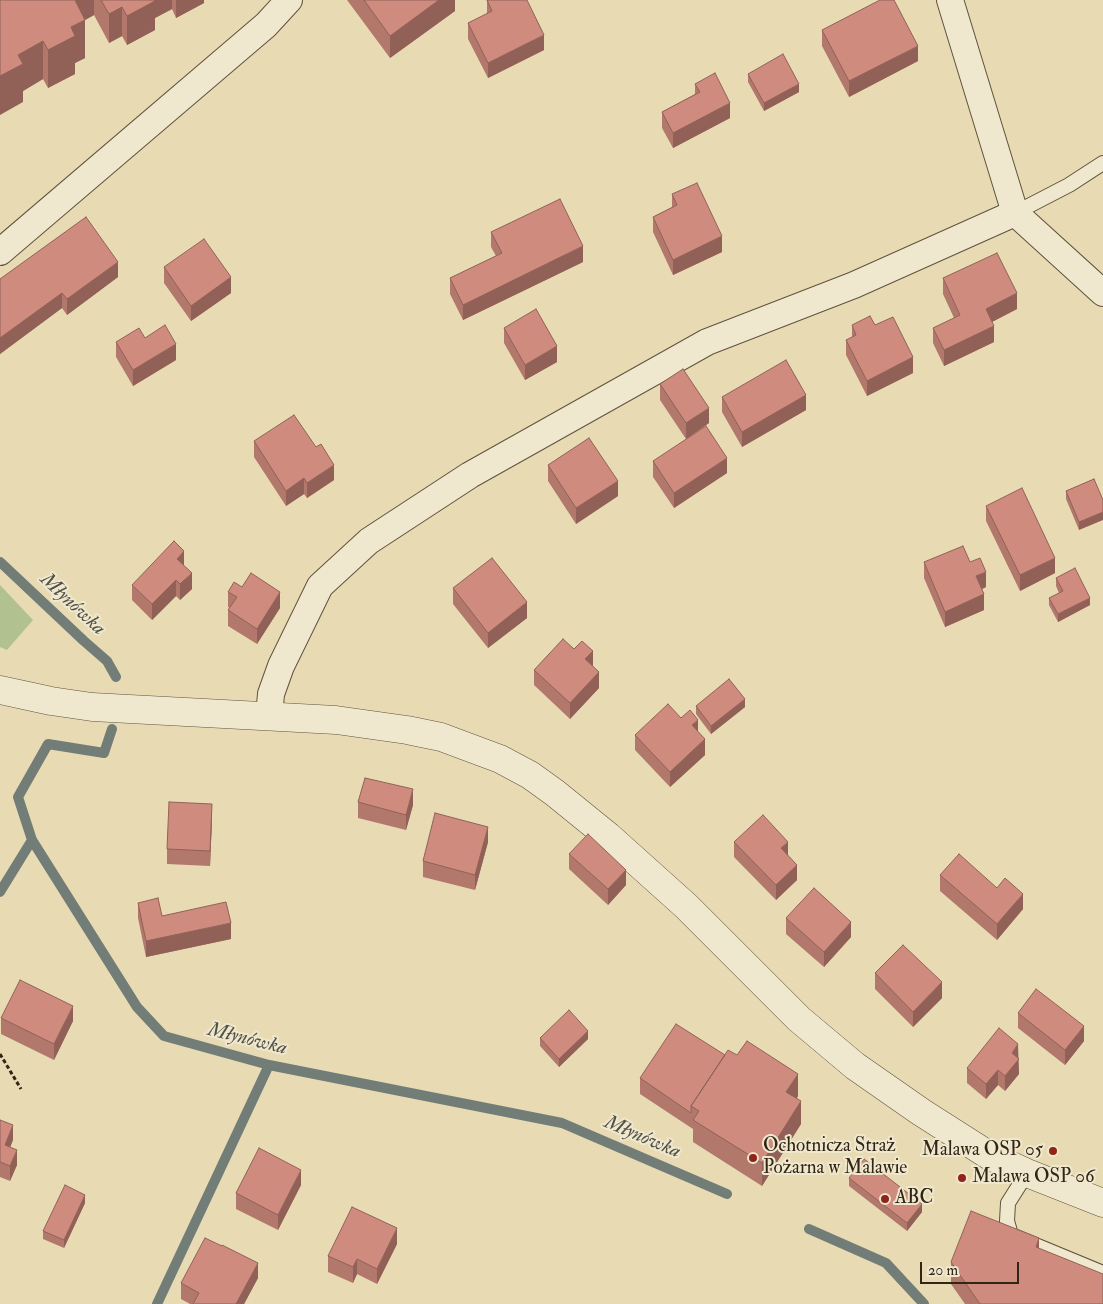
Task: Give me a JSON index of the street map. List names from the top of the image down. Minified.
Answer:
{"water":["Młynówka"],"places":["Malawa OSP 05","Ochotnicza Straż Pożarna w Malawie","Malawa OSP 06","ABC"],"scale_bar":"20 m"}
